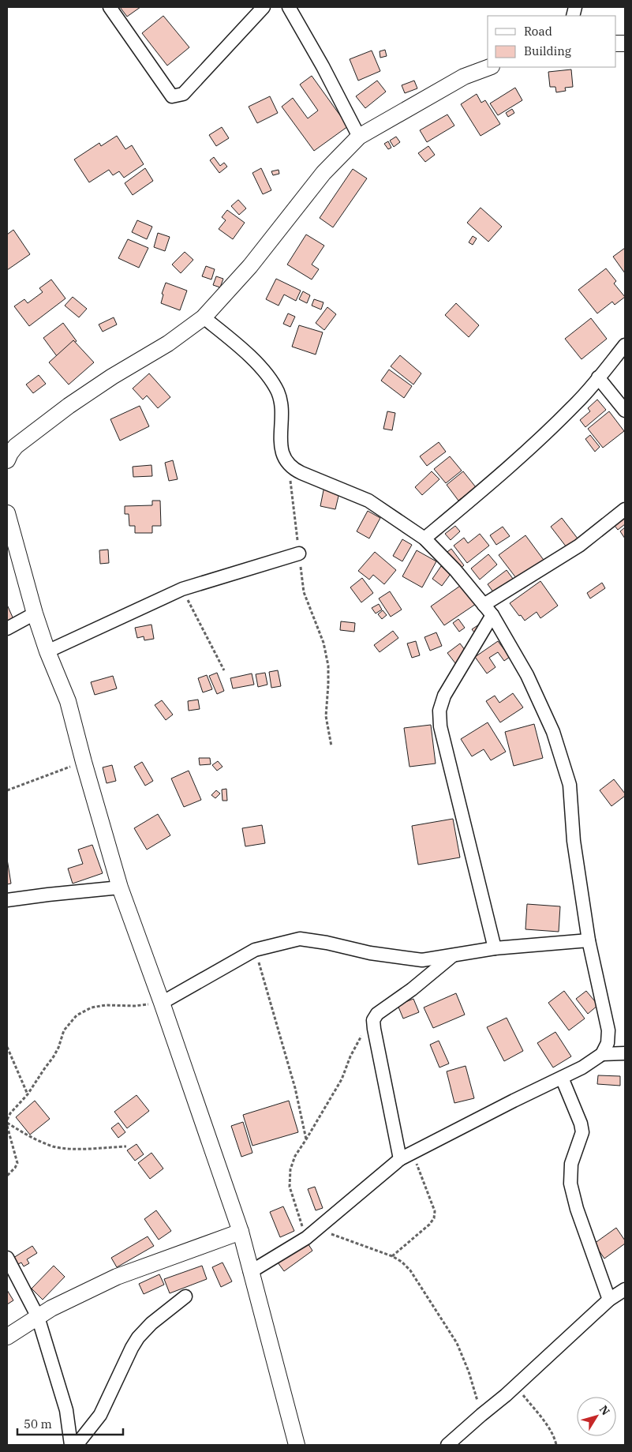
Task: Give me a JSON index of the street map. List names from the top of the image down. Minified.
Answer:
{"legend":["Road","Building"],"scale_bar":"50 m","north":"top right"}
